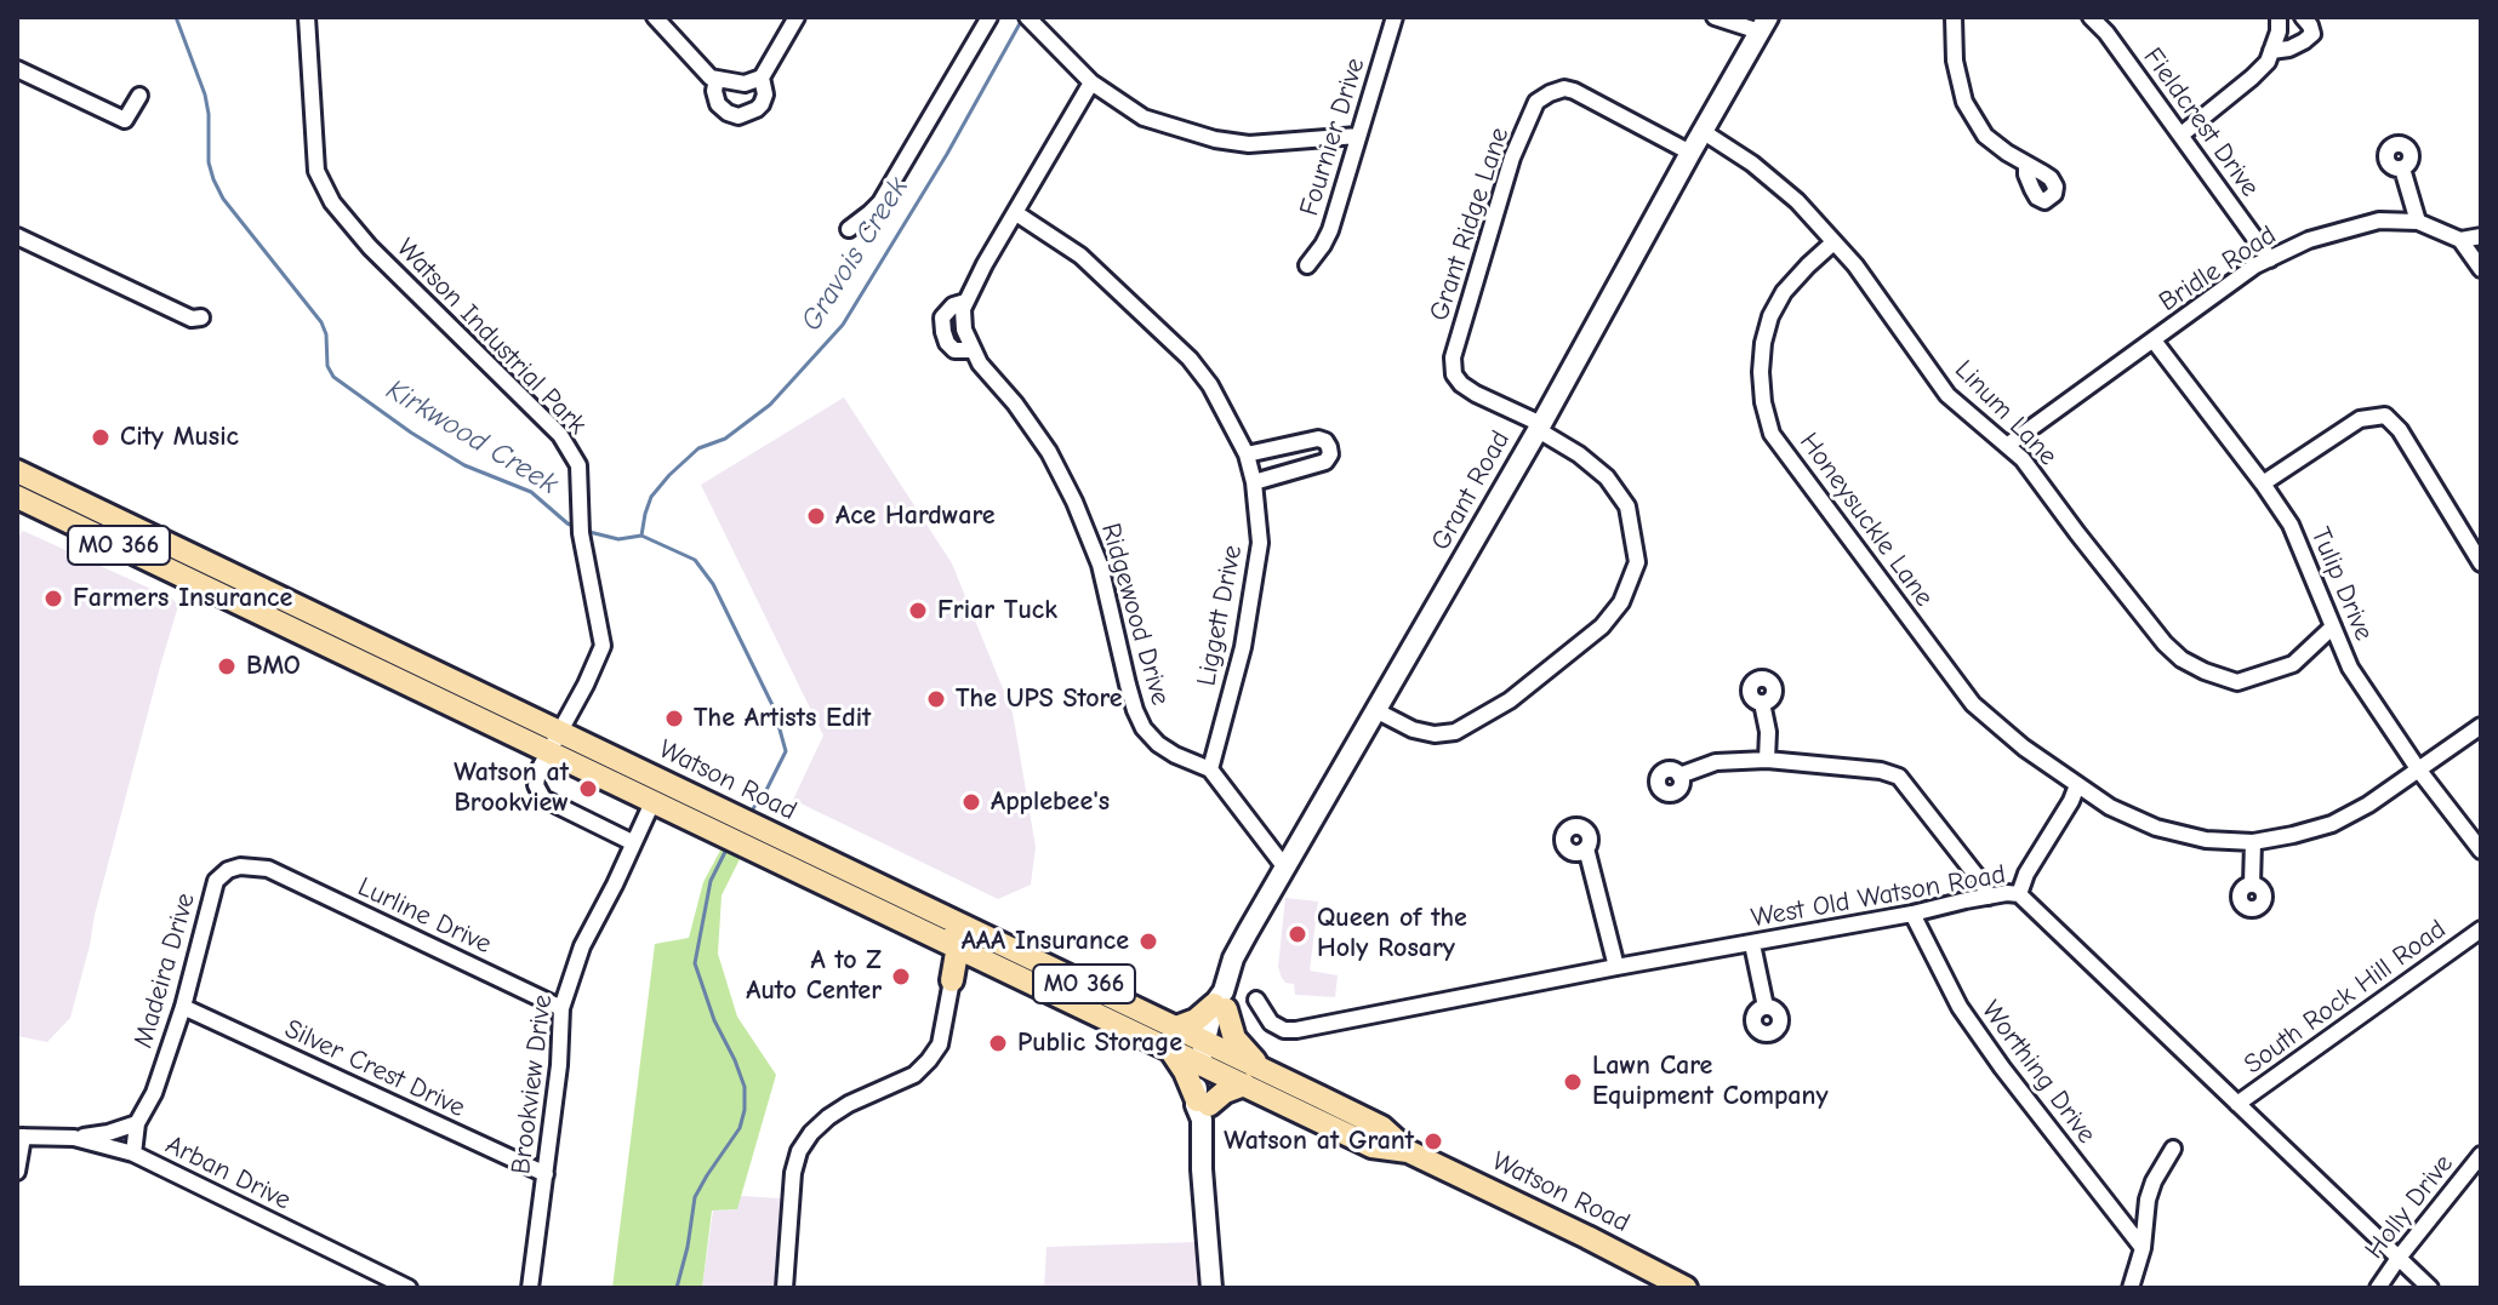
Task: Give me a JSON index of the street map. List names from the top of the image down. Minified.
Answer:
{"streets":{"main road":["MO 366","Watson Road"],"street":["Fieldcrest Drive","Fournier Drive","Grant Ridge Lane","Bridle Road","Watson Industrial Park","Linum Lane","Grant Road","Honeysuckle Lane","Tulip Drive","Ridgewood Drive","Liggett Drive","West Old Watson Road","Lurline Drive","Madeira Drive","South Rock Hill Road","Silver Crest Drive","Worthing Drive","Brookview Drive","Arban Drive","Holly Drive"]},"crossings":[["Fieldcrest Drive","Bridle Road"],["Grant Ridge Lane","Grant Road"],["Bridle Road","Linum Lane"],["Bridle Road","Tulip Drive"],["Watson Industrial Park","Watson Road"],["Linum Lane","Grant Road"],["Linum Lane","Honeysuckle Lane"],["Linum Lane","Tulip Drive"],["Grant Road","Watson Road"],["Honeysuckle Lane","Tulip Drive"],["Ridgewood Drive","Liggett Drive"],["Watson Road","Brookview Drive"],["West Old Watson Road","South Rock Hill Road"],["West Old Watson Road","Worthing Drive"],["West Old Watson Road","Holly Drive"],["Lurline Drive","Madeira Drive"],["Lurline Drive","Brookview Drive"],["Madeira Drive","Silver Crest Drive"],["Madeira Drive","Arban Drive"],["Silver Crest Drive","Brookview Drive"]],"water":["Gravois Creek","Kirkwood Creek"],"places":["City Music","Ace Hardware","Farmers Insurance","Friar Tuck","BMO","The UPS Store","The Artists Edit","Watson at Brookview","Applebee's","Queen of the Holy Rosary","AAA Insurance","A to Z Auto Center","Public Storage","Lawn Care Equipment Company","Watson at Grant"]}
